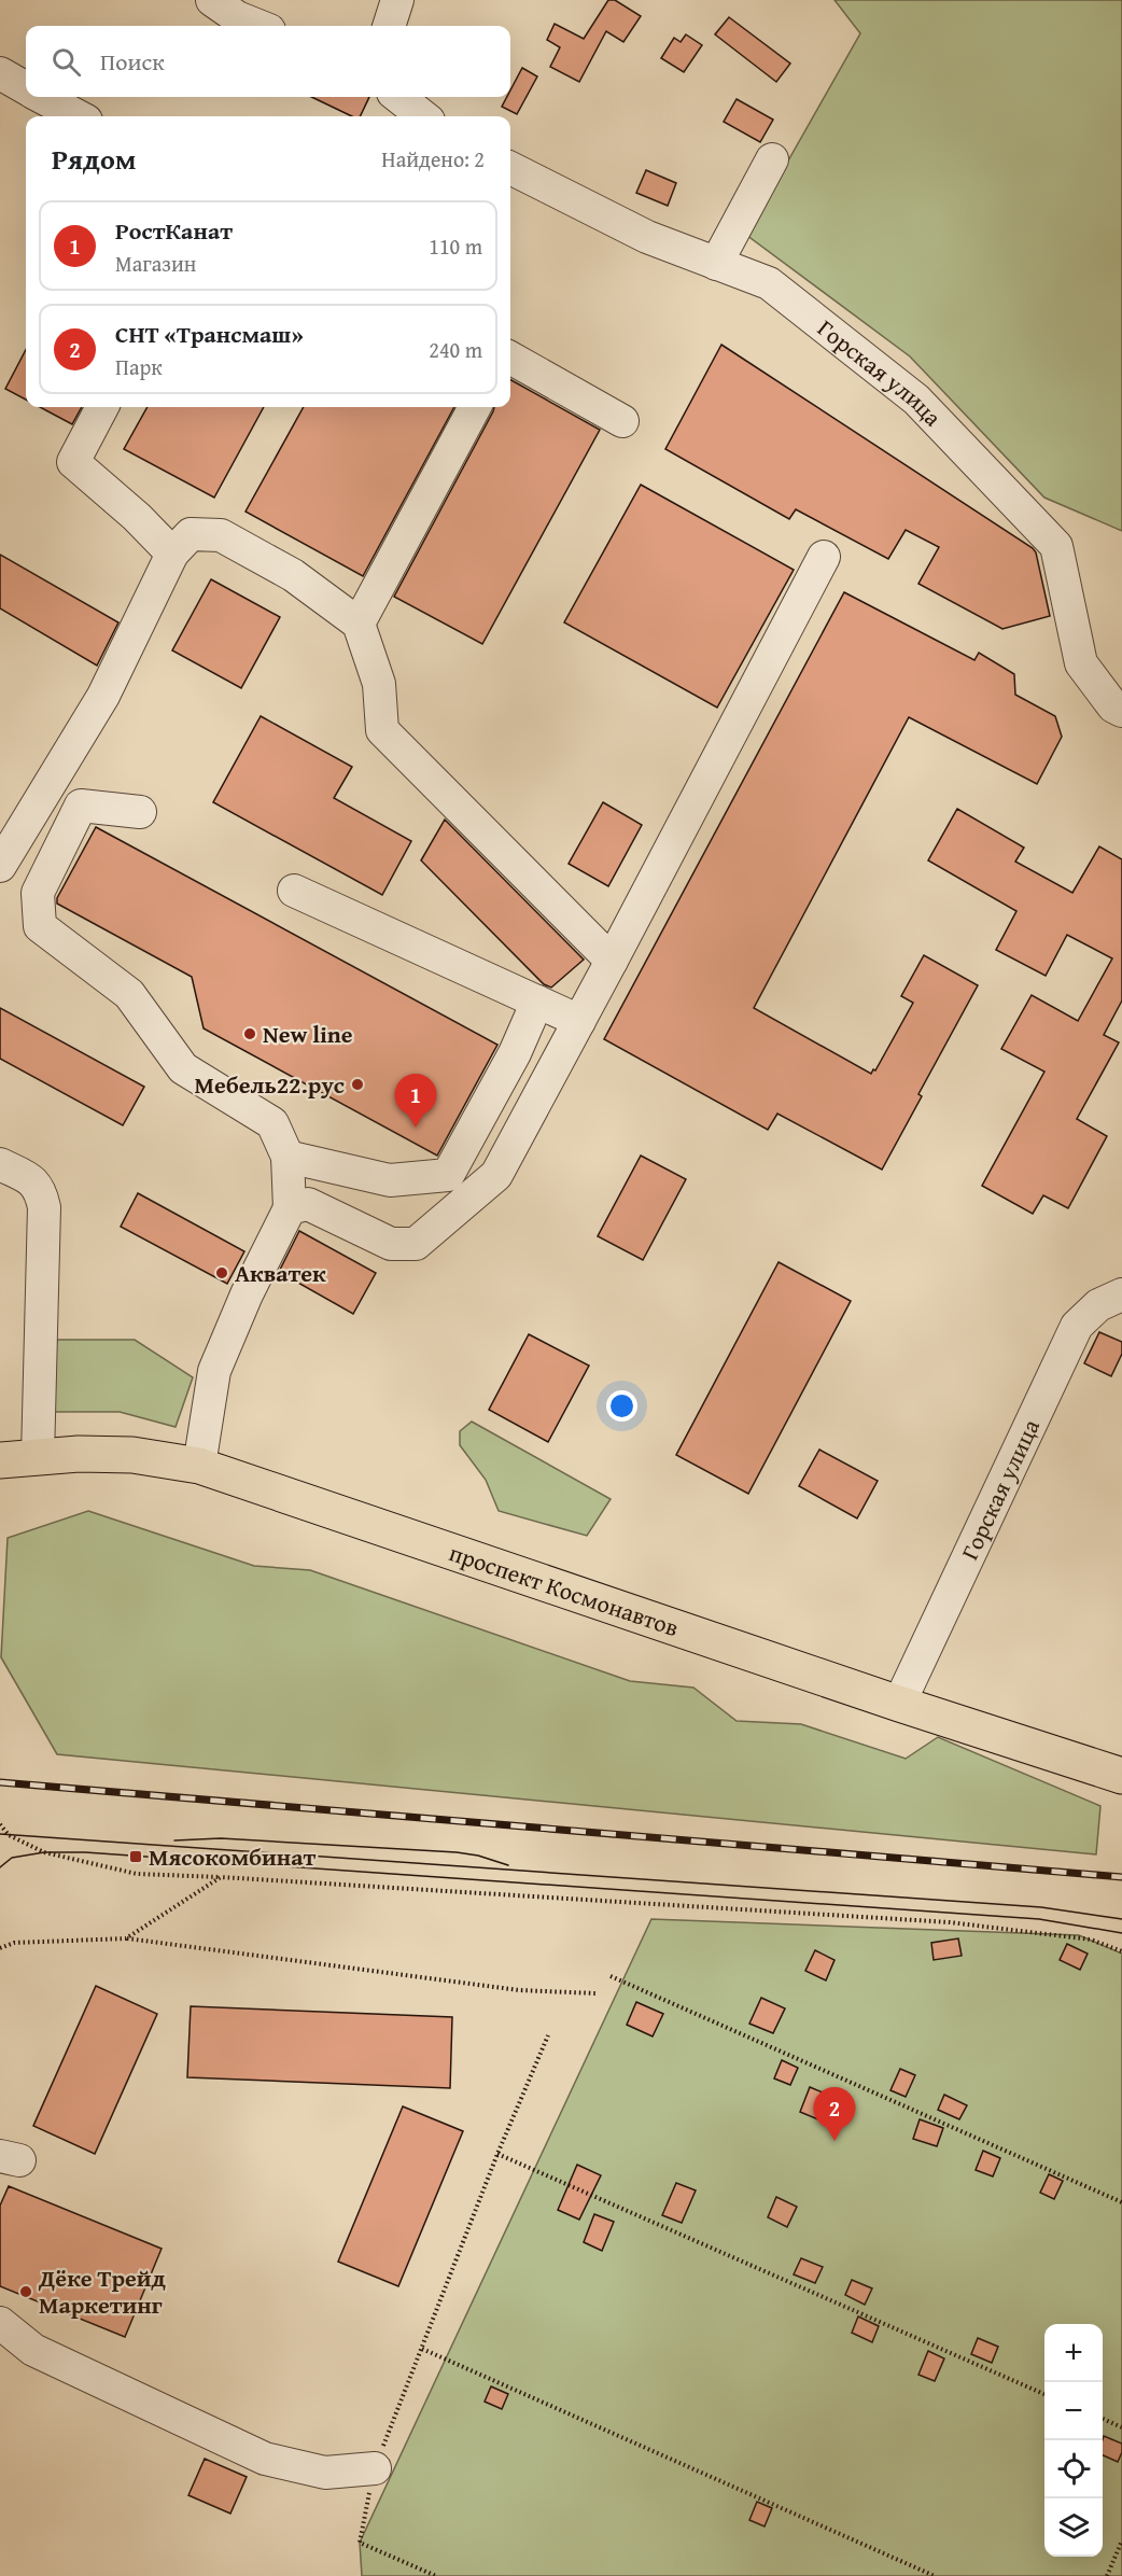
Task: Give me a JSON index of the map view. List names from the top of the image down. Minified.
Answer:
{"streets":{"main road":["проспект Космонавтов"],"street":["Горская улица"]},"crossings":[["Горская улица","проспект Космонавтов"]],"places":{"other":["New line","Мебель22.рус","Акватек","Дёке Трейд Маркетинг"],"transit":["Мясокомбинат"]},"page":{"search":"Поиск","heading":["Рядом","Найдено: 2"],"list":[{"mark":"1","name":"РостКанат","note":"Магазин","value":"110 m"},{"mark":"2","name":"СНТ «Трансмаш»","note":"Парк","value":"240 m"}],"pins":["1","2"],"map_buttons":["+","−"]}}
